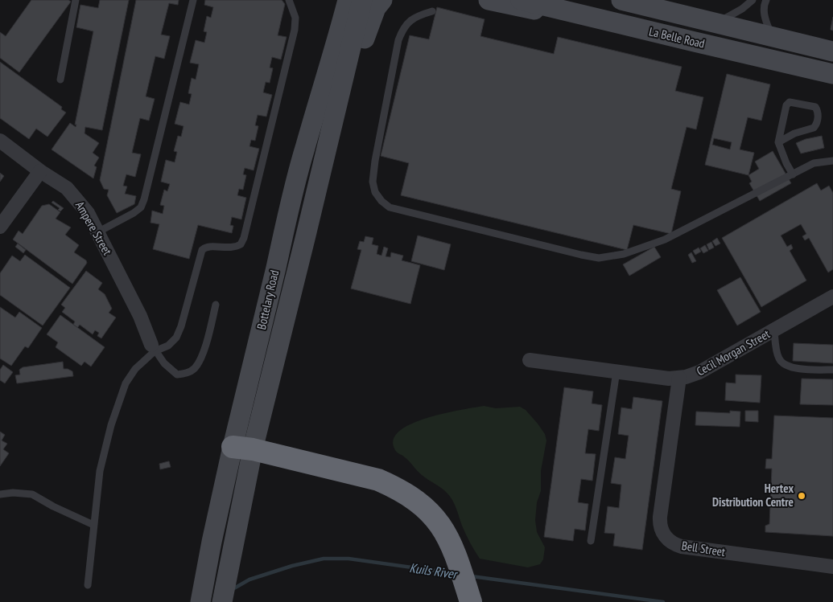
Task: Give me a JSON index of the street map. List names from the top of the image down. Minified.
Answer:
{"streets":{"main road":["La Belle Road","Bottelary Road"],"street":["Ampere Street","Cecil Morgan Street","Bell Street"]},"crossings":[["Cecil Morgan Street","Bell Street"]],"water":["Kuils River"],"places":["Hertex Distribution Centre"]}
